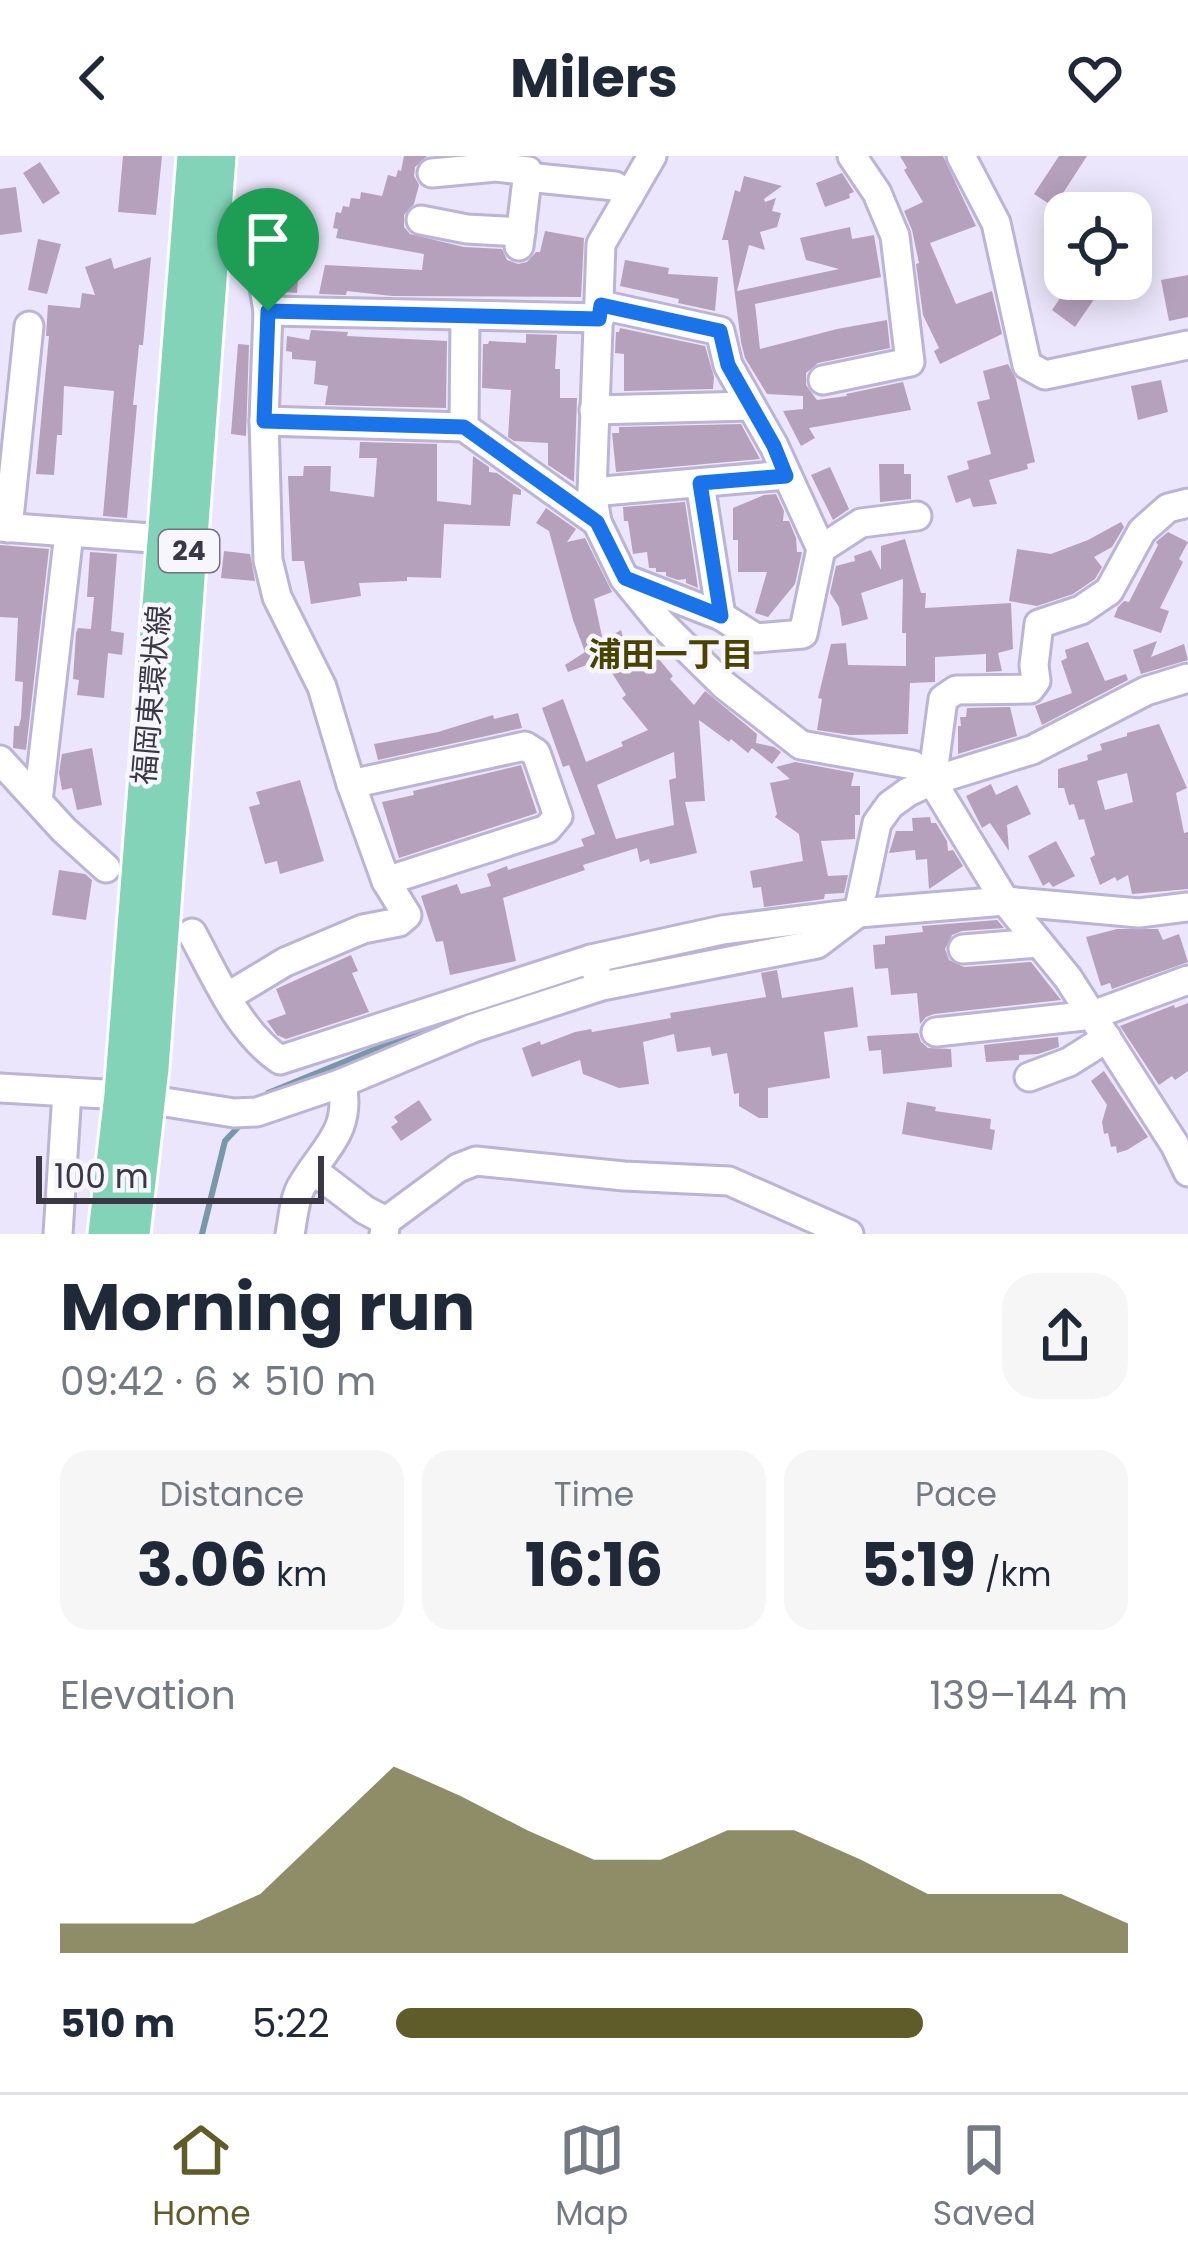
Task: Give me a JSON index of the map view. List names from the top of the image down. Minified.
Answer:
{"streets":{"main road":["24","福岡東環状線"]},"districts":["浦田一丁目"],"scale_bar":"100 m","page":{"header":"Milers","scale":"100 m","heading":["Morning run","09:42 · 6 × 510 m"],"stats":[["Distance","3.06 km"],["Time","16:16"],["Pace","5:19 /km"]],"chart":["Elevation","139–144 m"],"list":[{"name":"510 m","note":"5:22"}],"tabs":["Home","Map","Saved"]}}
